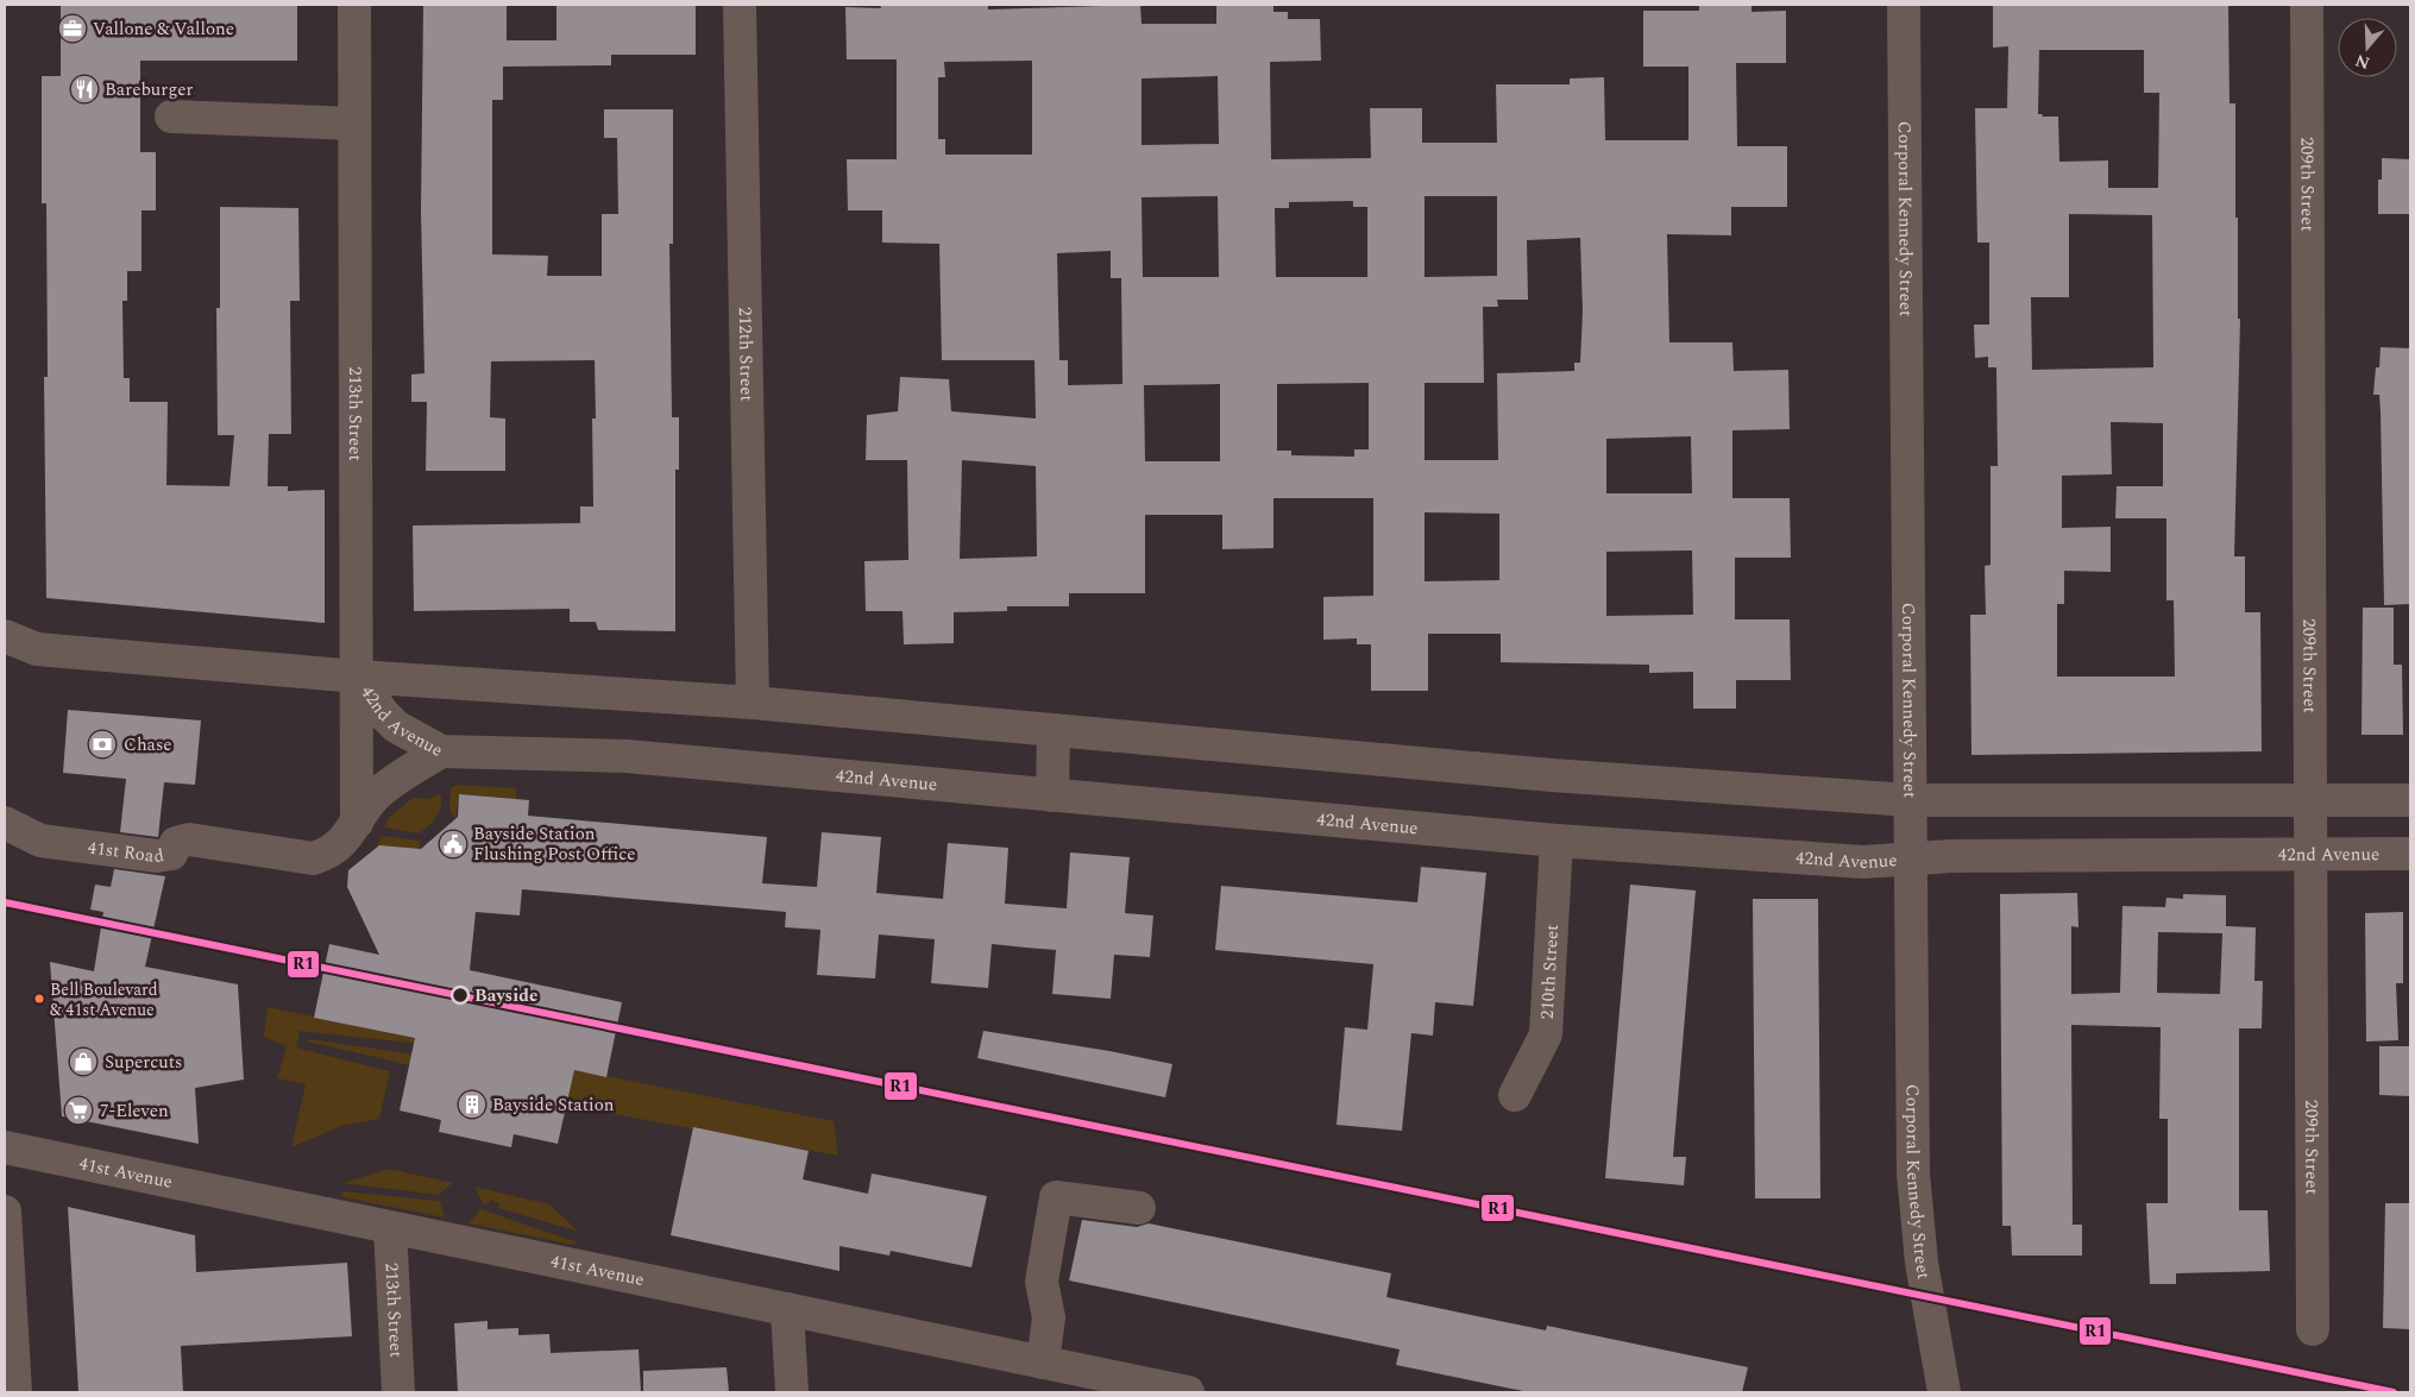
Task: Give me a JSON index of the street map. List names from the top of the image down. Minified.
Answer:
{"streets":{"street":["209th Street","Corporal Kennedy Street","212th Street","213th Street","42nd Avenue","41st Road","210th Street","41st Avenue"]},"crossings":[["209th Street","42nd Avenue"],["Corporal Kennedy Street","42nd Avenue"],["212th Street","42nd Avenue"],["213th Street","42nd Avenue"],["213th Street","41st Road"],["213th Street","41st Avenue"],["42nd Avenue","210th Street"]],"places":{"office":["Vallone & Vallone"],"restaurant":["Bareburger"],"bank":["Chase"],"public building":["Bayside Station Flushing Post Office"],"other":["Bayside","Bell Boulevard & 41st Avenue"],"shop":["Supercuts"],"building":["Bayside Station"],"supermarket":["7-Eleven"]},"lines":["transit line R1"],"north":"bottom"}
